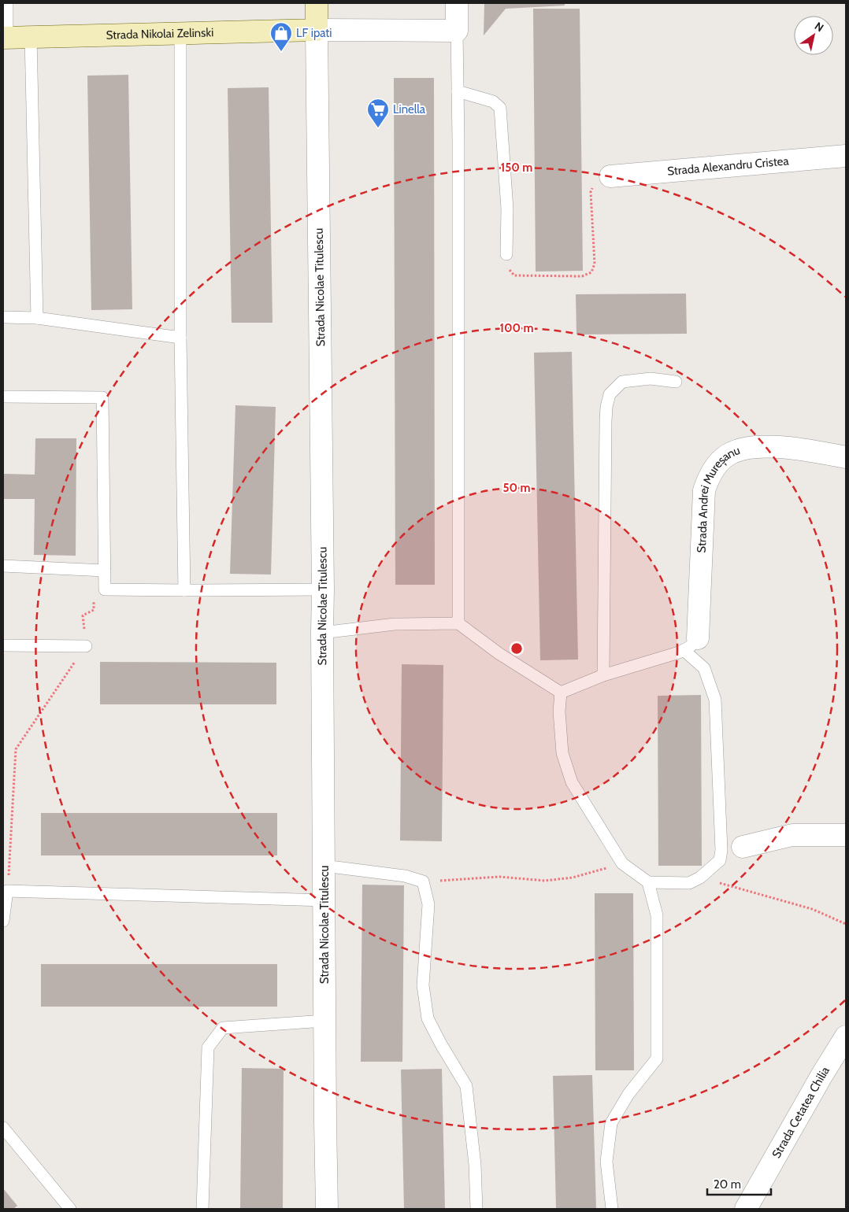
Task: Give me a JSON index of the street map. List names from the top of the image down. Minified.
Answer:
{"streets":{"street":["Strada Nikolai Zelinski","Strada Alexandru Cristea","Strada Nicolae Titulescu","Strada Andrei Mureșanu","Strada Cetatea Chilia"]},"crossings":[["Strada Nikolai Zelinski","Strada Nicolae Titulescu"]],"places":{"shop":["LF ipati"],"supermarket":["Linella"]},"scale_bar":"20 m","north":"top right","rings":["150 m","100 m","50 m"]}
